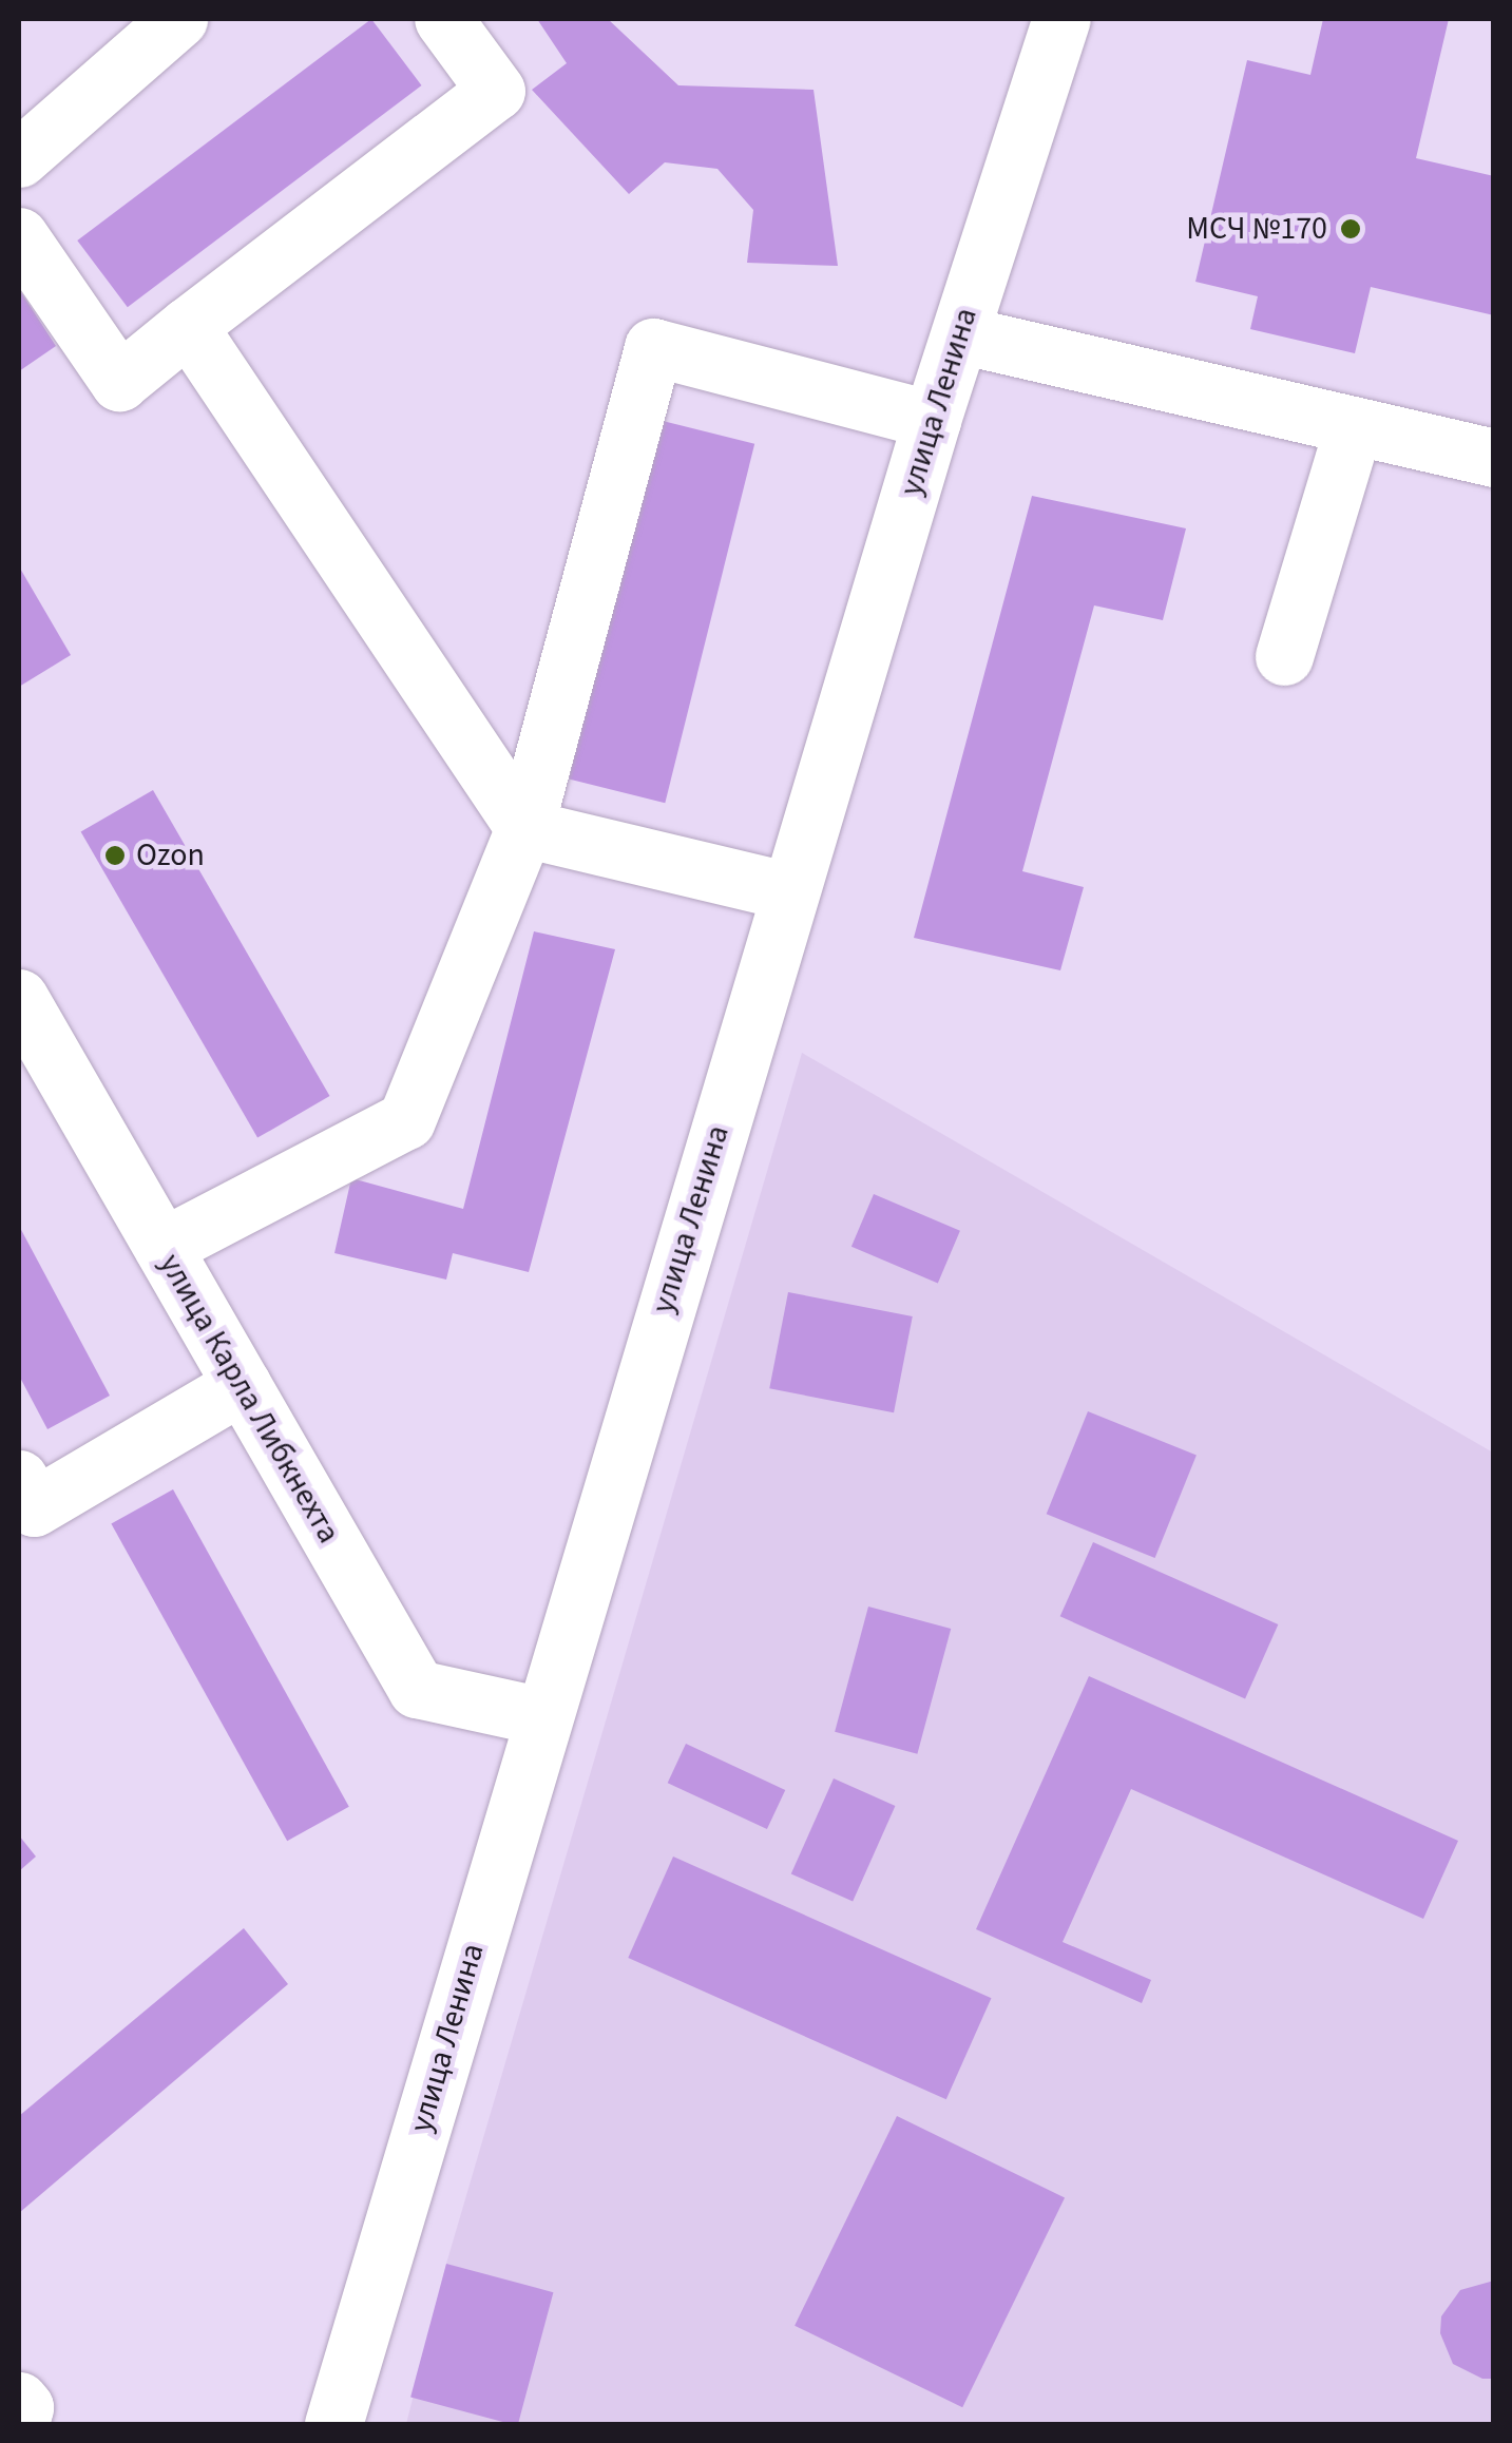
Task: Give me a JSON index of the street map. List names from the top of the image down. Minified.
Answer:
{"streets":{"street":["улица Ленина","улица Карла Либкнехта"]},"crossings":[["улица Ленина","улица Карла Либкнехта"]],"places":["МСЧ №170","Ozon"]}
